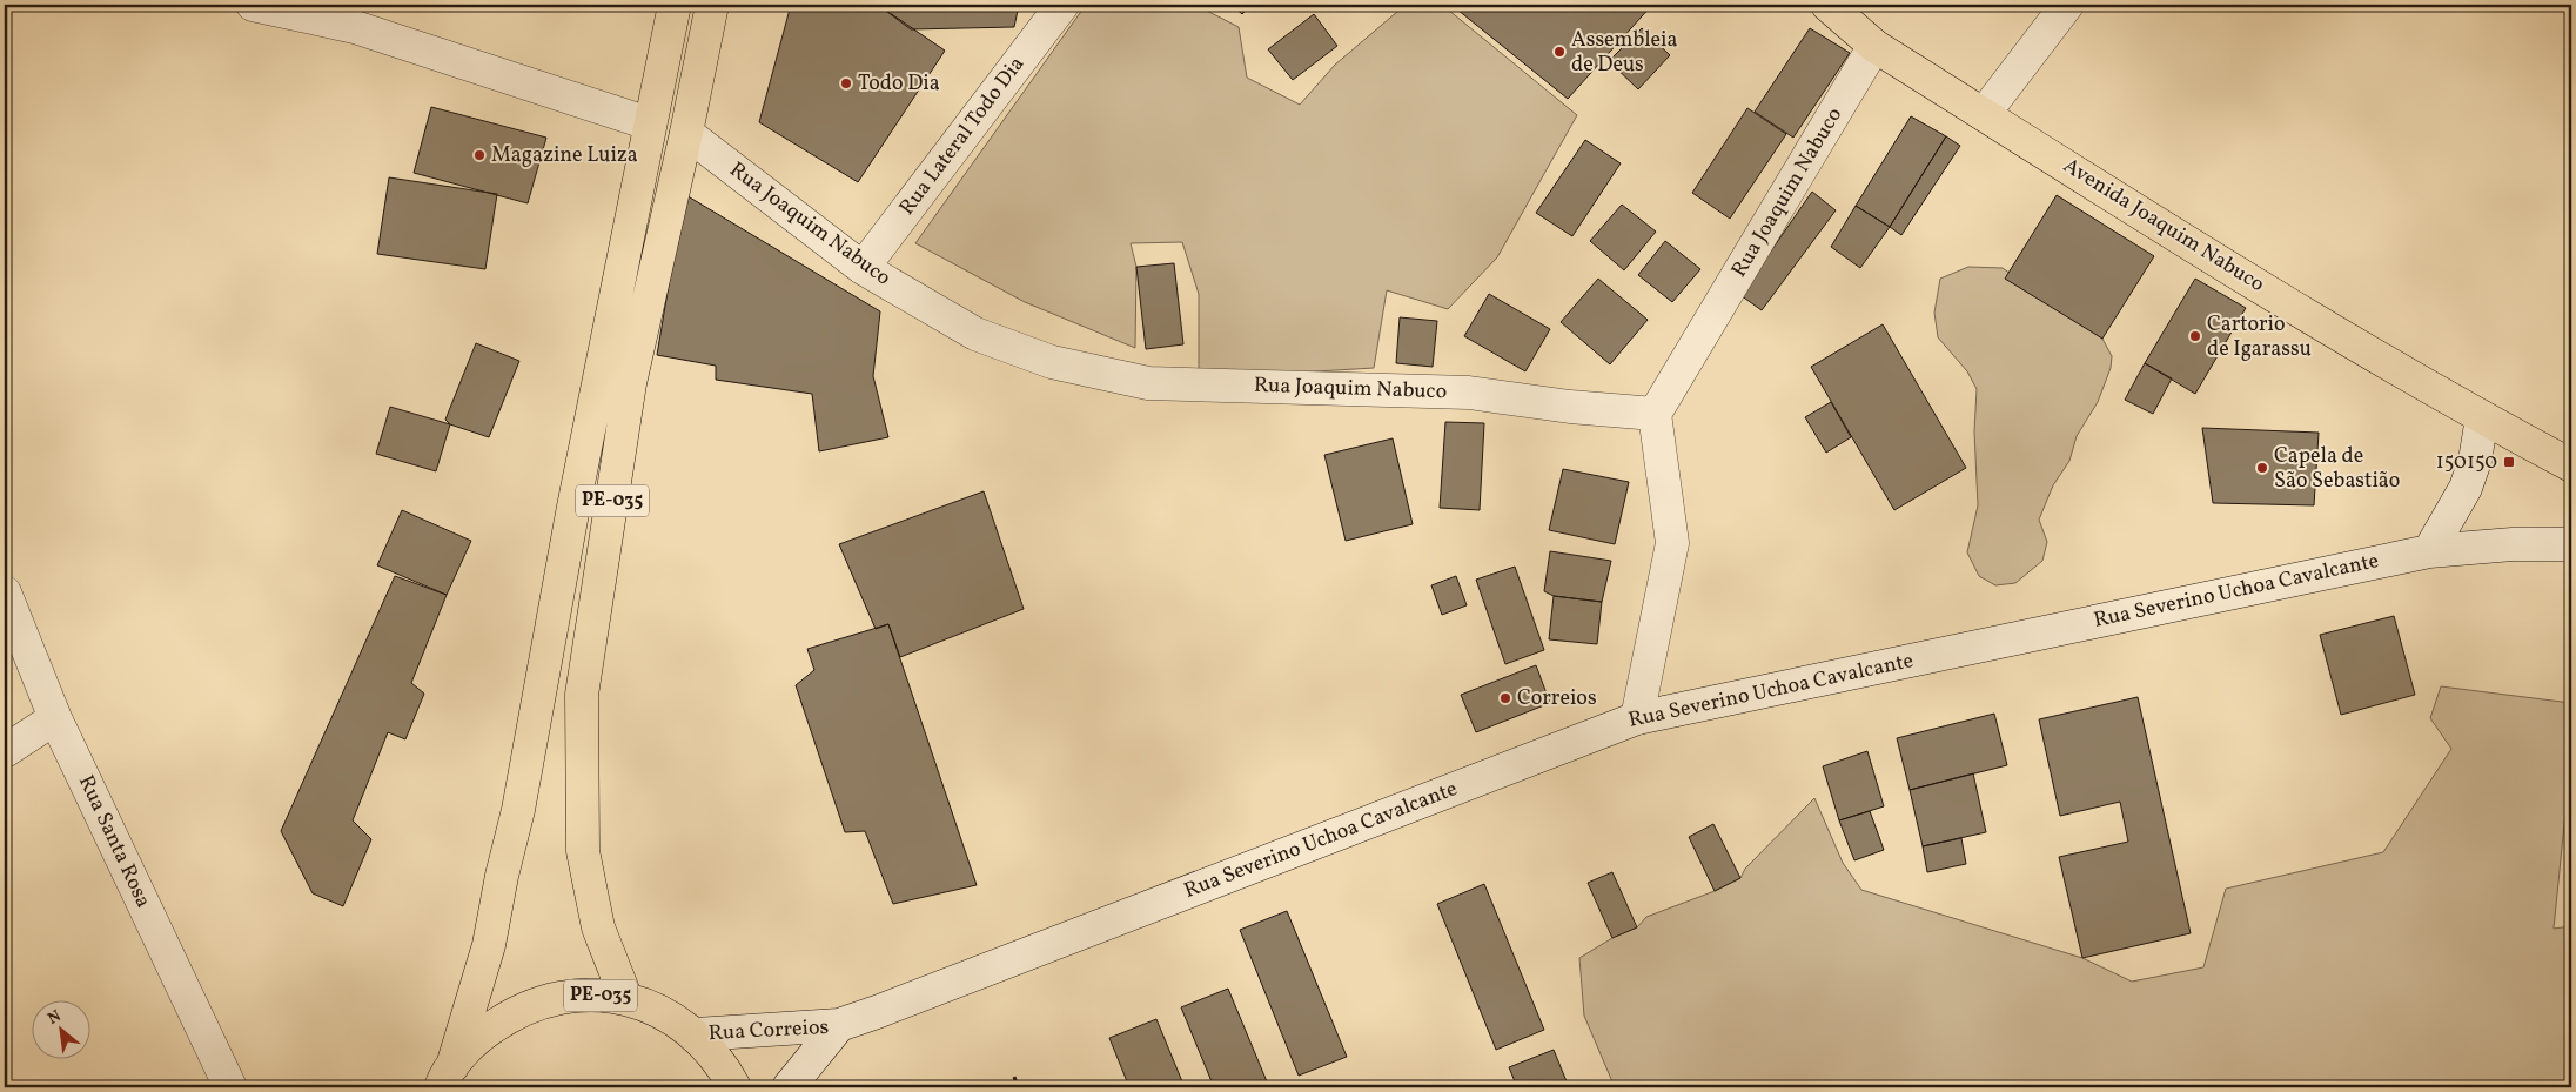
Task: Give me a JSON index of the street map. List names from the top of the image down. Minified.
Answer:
{"streets":{"main road":["Avenida Joaquim Nabuco","PE-035"],"street":["Rua Lateral Todo Dia","Rua Joaquim Nabuco","Rua Severino Uchoa Cavalcante","Rua Santa Rosa","Rua Correios"]},"crossings":[["Rua Lateral Todo Dia","Rua Joaquim Nabuco"],["Rua Joaquim Nabuco","Avenida Joaquim Nabuco"],["Rua Joaquim Nabuco","PE-035"],["PE-035","Rua Correios"],["Rua Severino Uchoa Cavalcante","Rua Correios"]],"places":{"other":["Assembleia de Deus","Todo Dia","Magazine Luiza","Cartorio de Igarassu","Capela de São Sebastião","Correios"],"transit":["150150"]},"north":"top left"}
